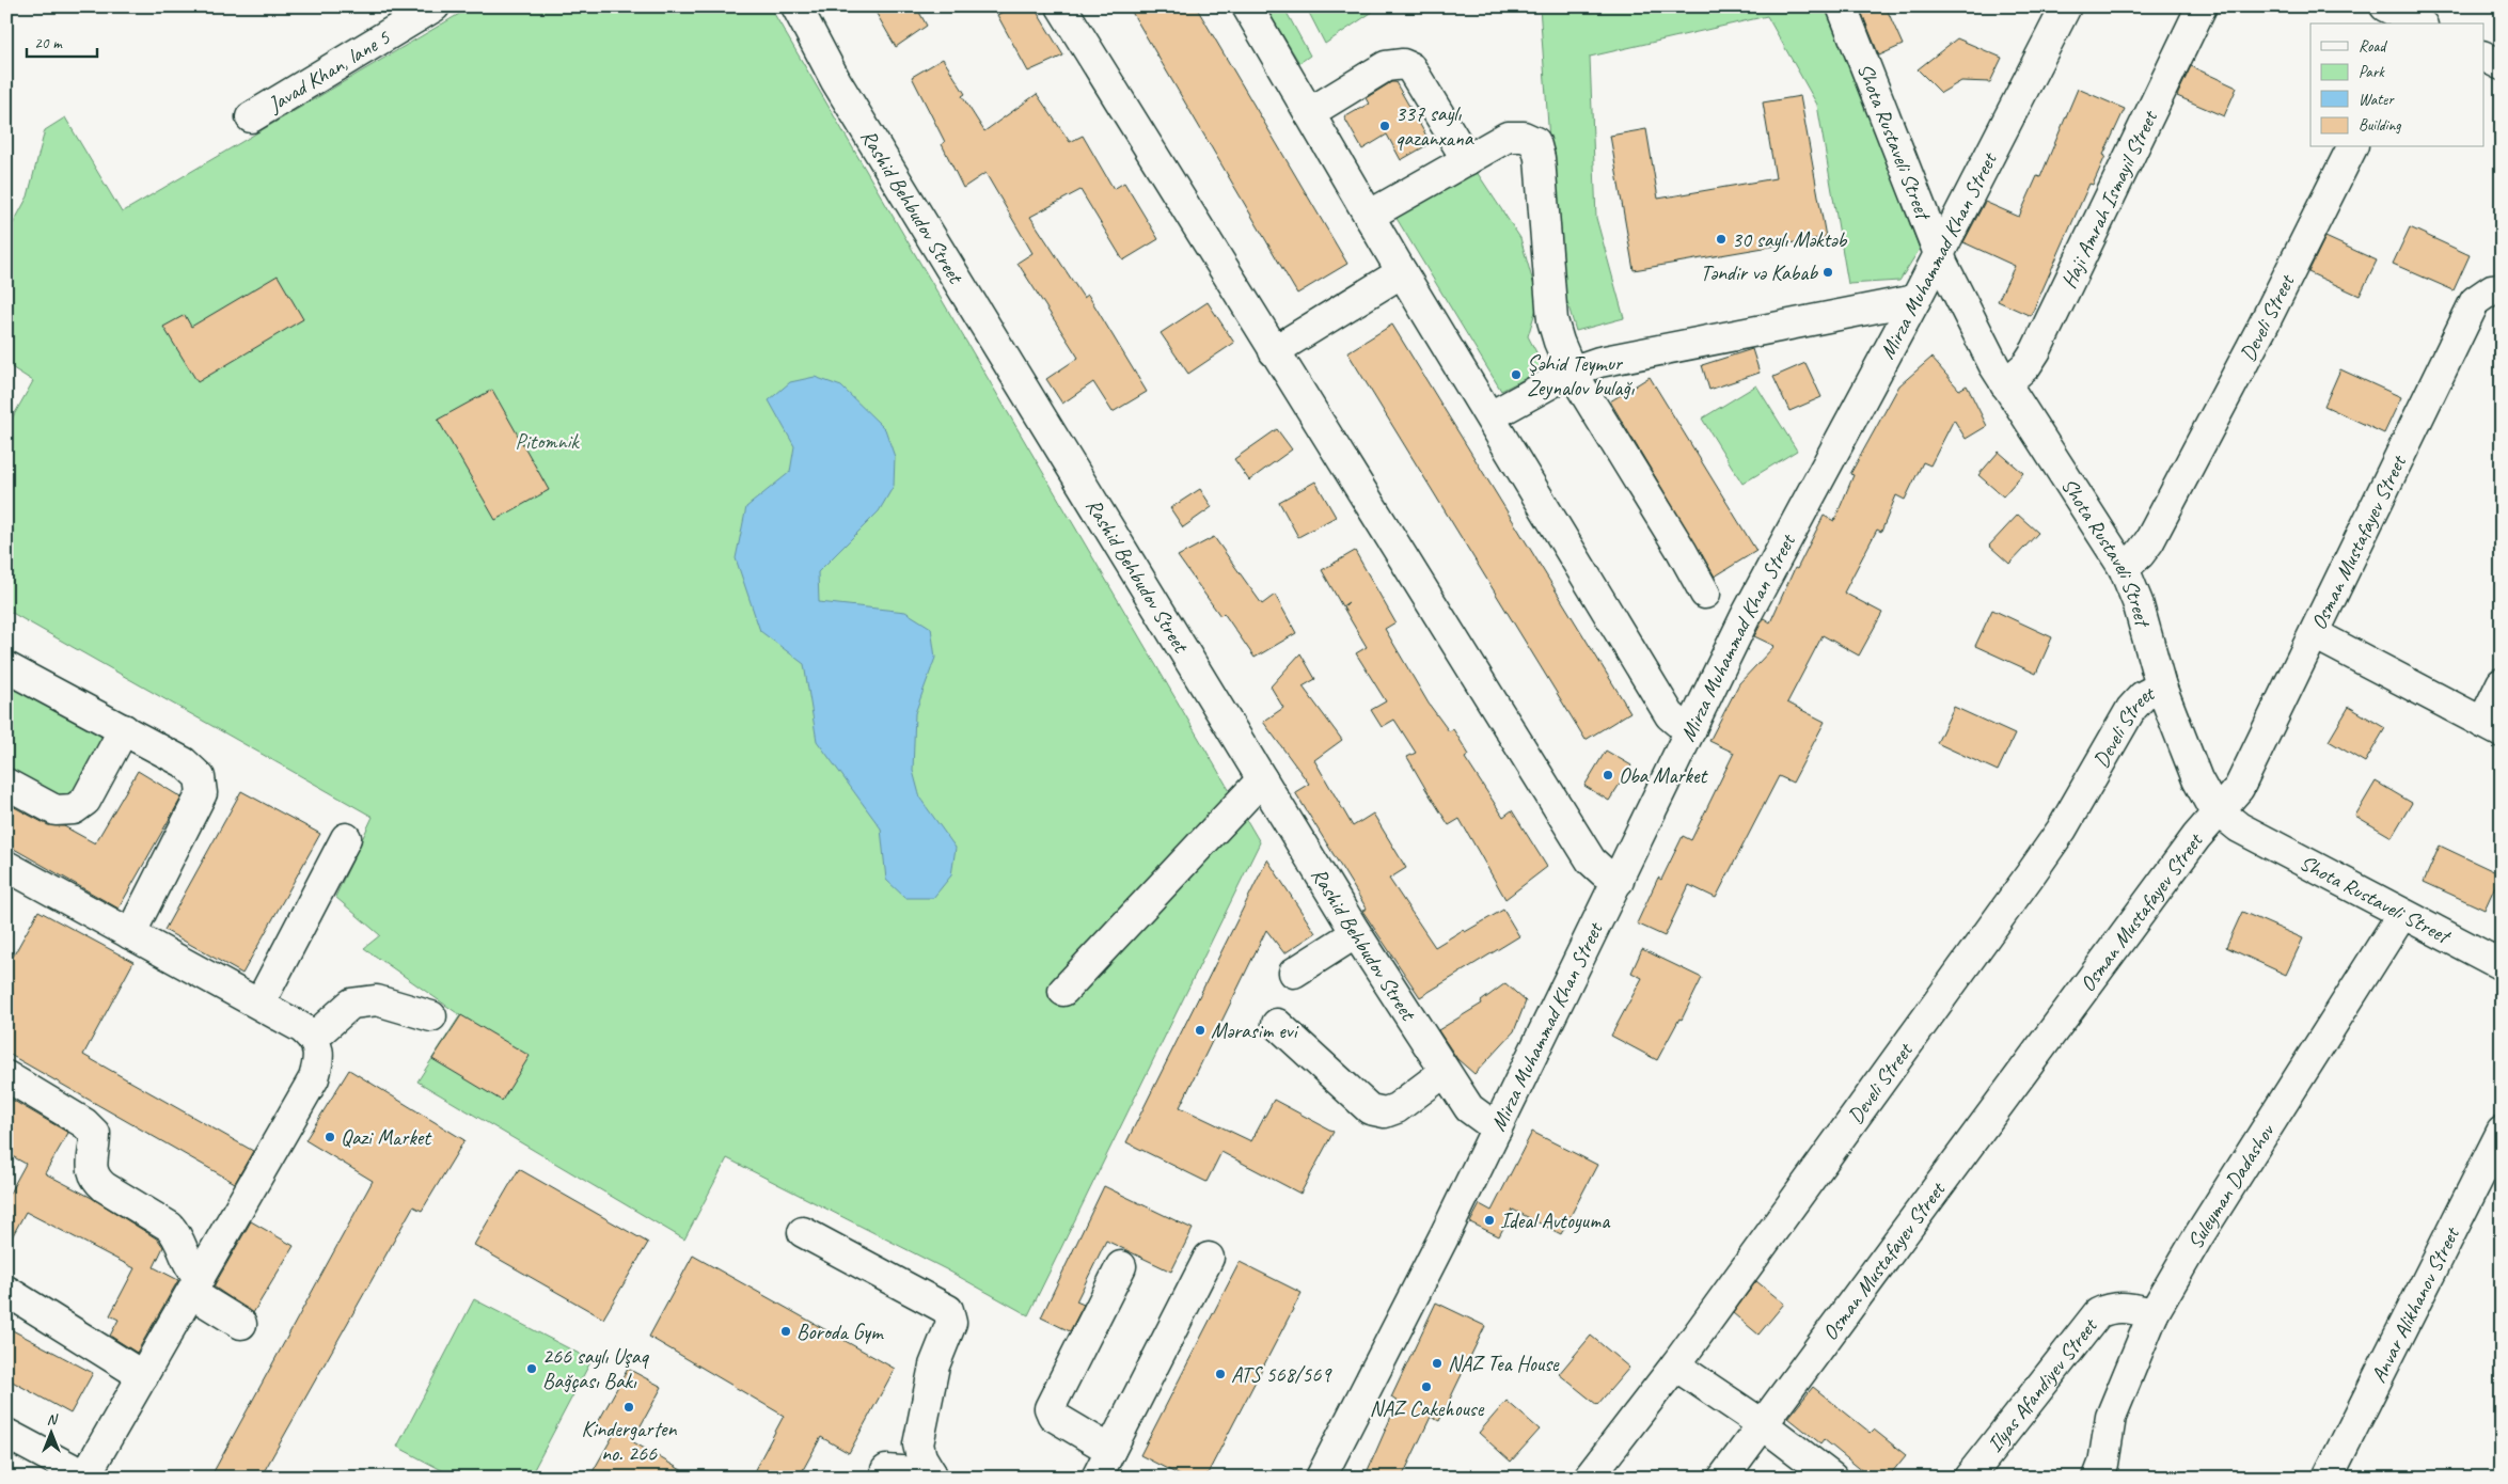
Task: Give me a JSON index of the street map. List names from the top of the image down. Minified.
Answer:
{"streets":{"street":["Javad Khan, lane 5","Shota Rustaveli Street","Haji Amrah Ismayil Street","Rashid Behbudov Street","Mirza Muhammad Khan Street","Develi Street","Osman Mustafayev Street","Suleyman Dadashov","Anvar Alikhanov Street","Ilyas Afandiyev Street"]},"crossings":[["Shota Rustaveli Street","Haji Amrah Ismayil Street"],["Shota Rustaveli Street","Mirza Muhammad Khan Street"],["Shota Rustaveli Street","Develi Street"],["Shota Rustaveli Street","Osman Mustafayev Street"],["Shota Rustaveli Street","Suleyman Dadashov"],["Rashid Behbudov Street","Mirza Muhammad Khan Street"],["Suleyman Dadashov","Ilyas Afandiyev Street"]],"parks":["Pitomnik"],"places":["337 saylı qazanxana","30 saylı Məktəb","Təndir və Kabab","Şəhid Teymur Zeynalov bulağı","Oba Market","Mərasim evi","Qazi Market","Ideal Avtoyuma","Boroda Gym","NAZ Tea House","266 saylı Uşaq Bağçası Bakı","ATS 568/569","NAZ Cakehouse","Kindergarten no. 266"],"legend":["Road","Park","Water","Building"],"scale_bar":"20 m","north":"top"}
